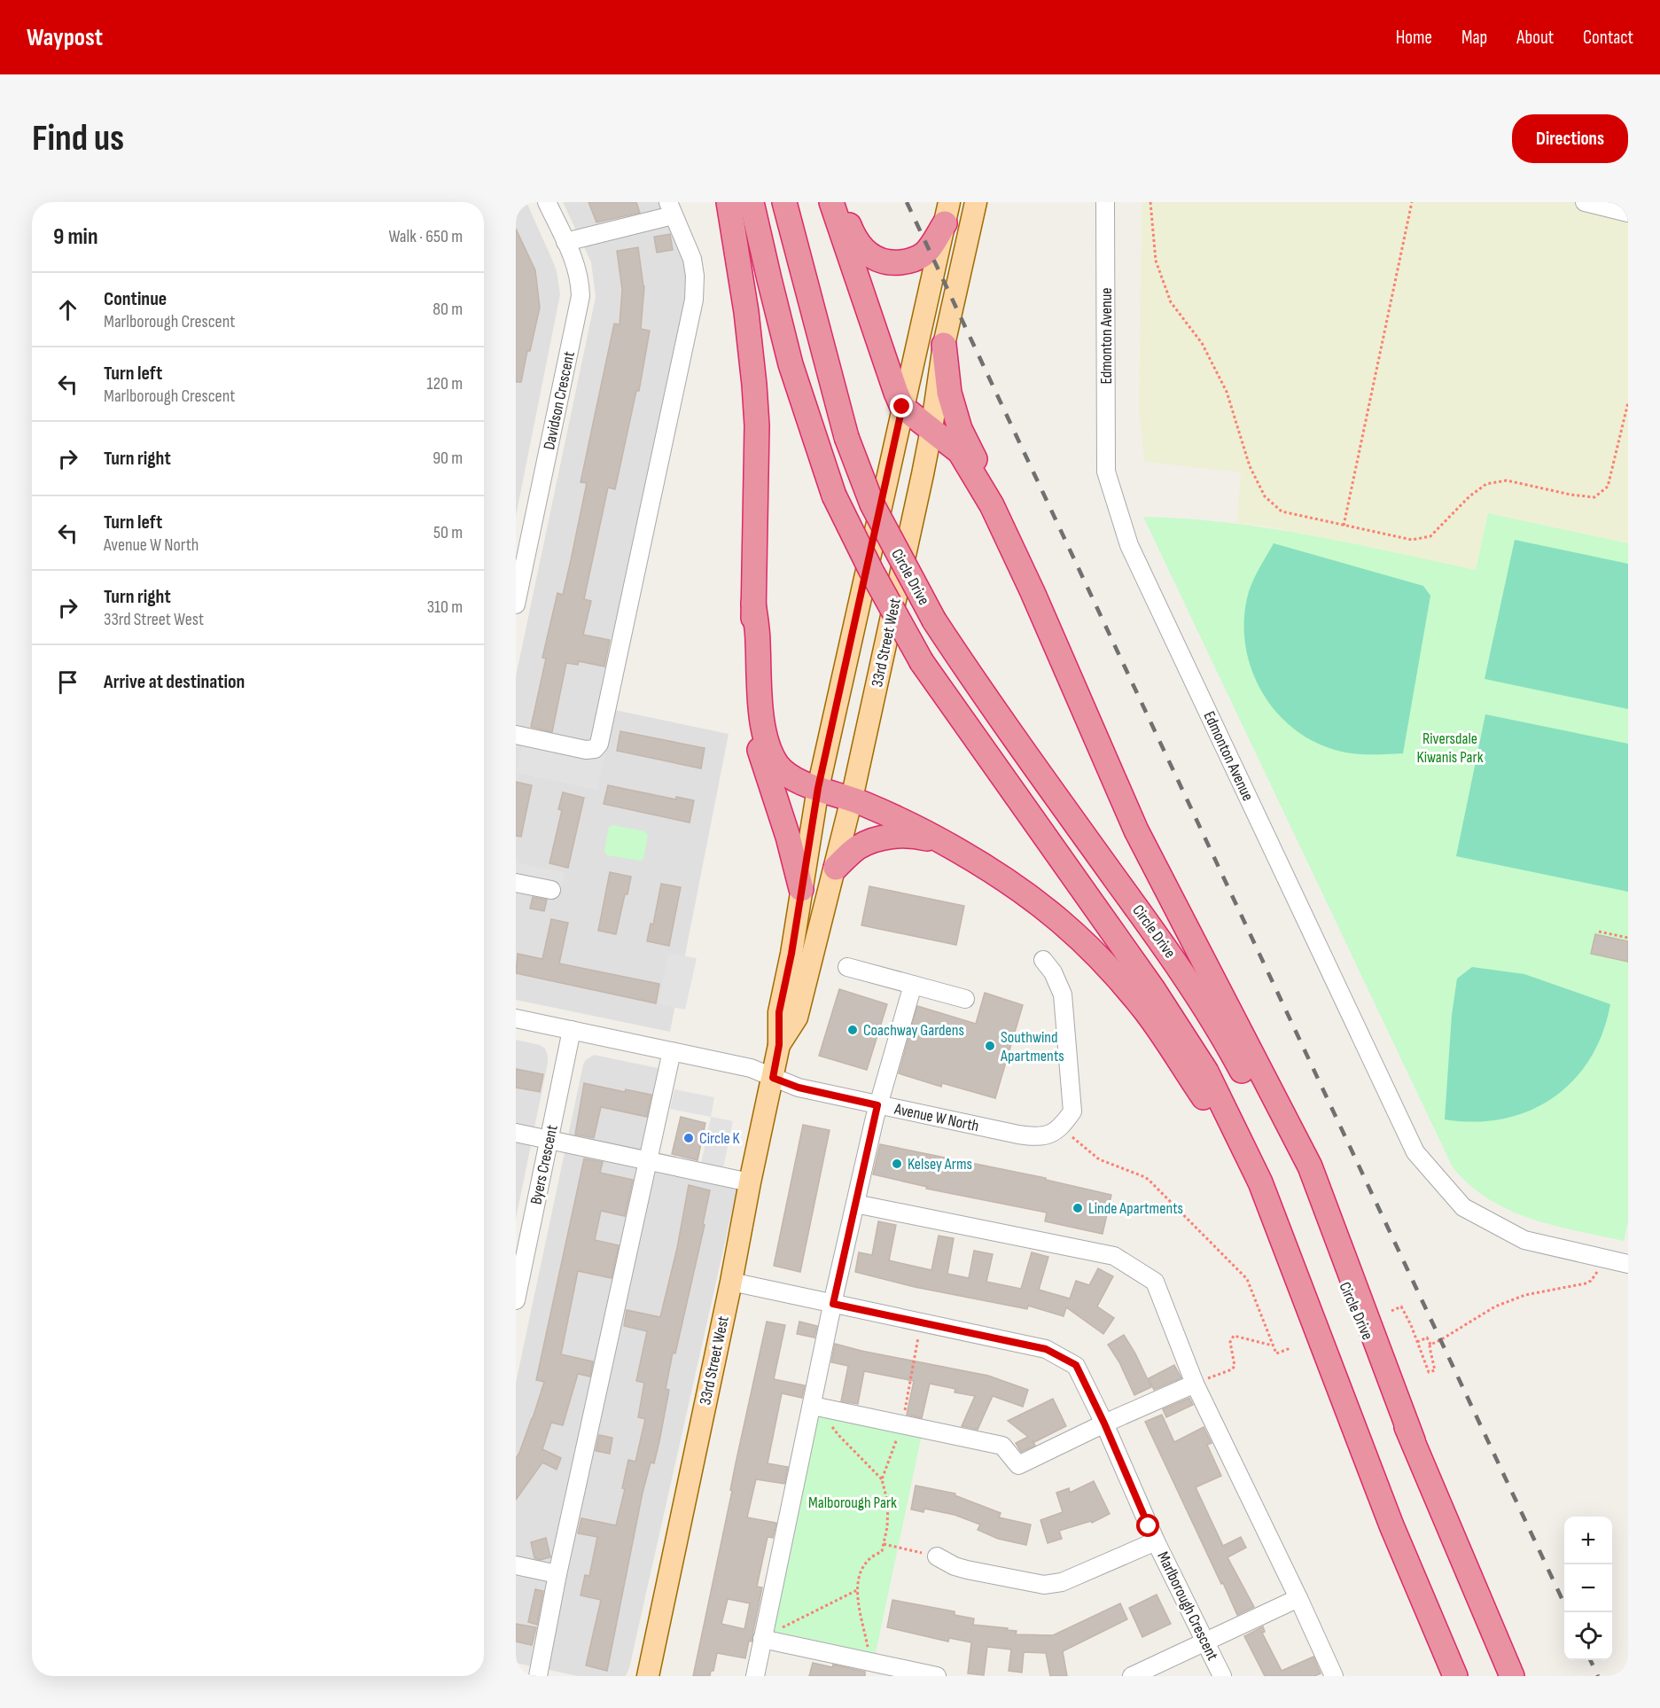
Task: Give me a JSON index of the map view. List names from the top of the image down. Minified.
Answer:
{"streets":{"highway":["Circle Drive"],"main road":["33rd Street West"],"street":["Edmonton Avenue","Davidson Crescent","Avenue W North","Byers Crescent","Marlborough Crescent"]},"crossings":[["33rd Street West","Avenue W North"],["33rd Street West","Marlborough Crescent"],["Avenue W North","Byers Crescent"]],"parks":["Riversdale Kiwanis Park","Malborough Park"],"places":["Coachway Gardens","Southwind Apartments","Circle K","Kelsey Arms","Linde Apartments"],"page":{"header":"Waypost","nav":["Home","Map","About","Contact"],"buttons":"Directions","title":"Find us","heading":["9 min","Walk · 650 m"],"list":[["Continue","Marlborough Crescent","80 m"],["Turn left","Marlborough Crescent","120 m"],["Turn right","90 m"],["Turn left","Avenue W North","50 m"],["Turn right","33rd Street West","310 m"],"Arrive at destination"],"map_buttons":["+","−"]}}
